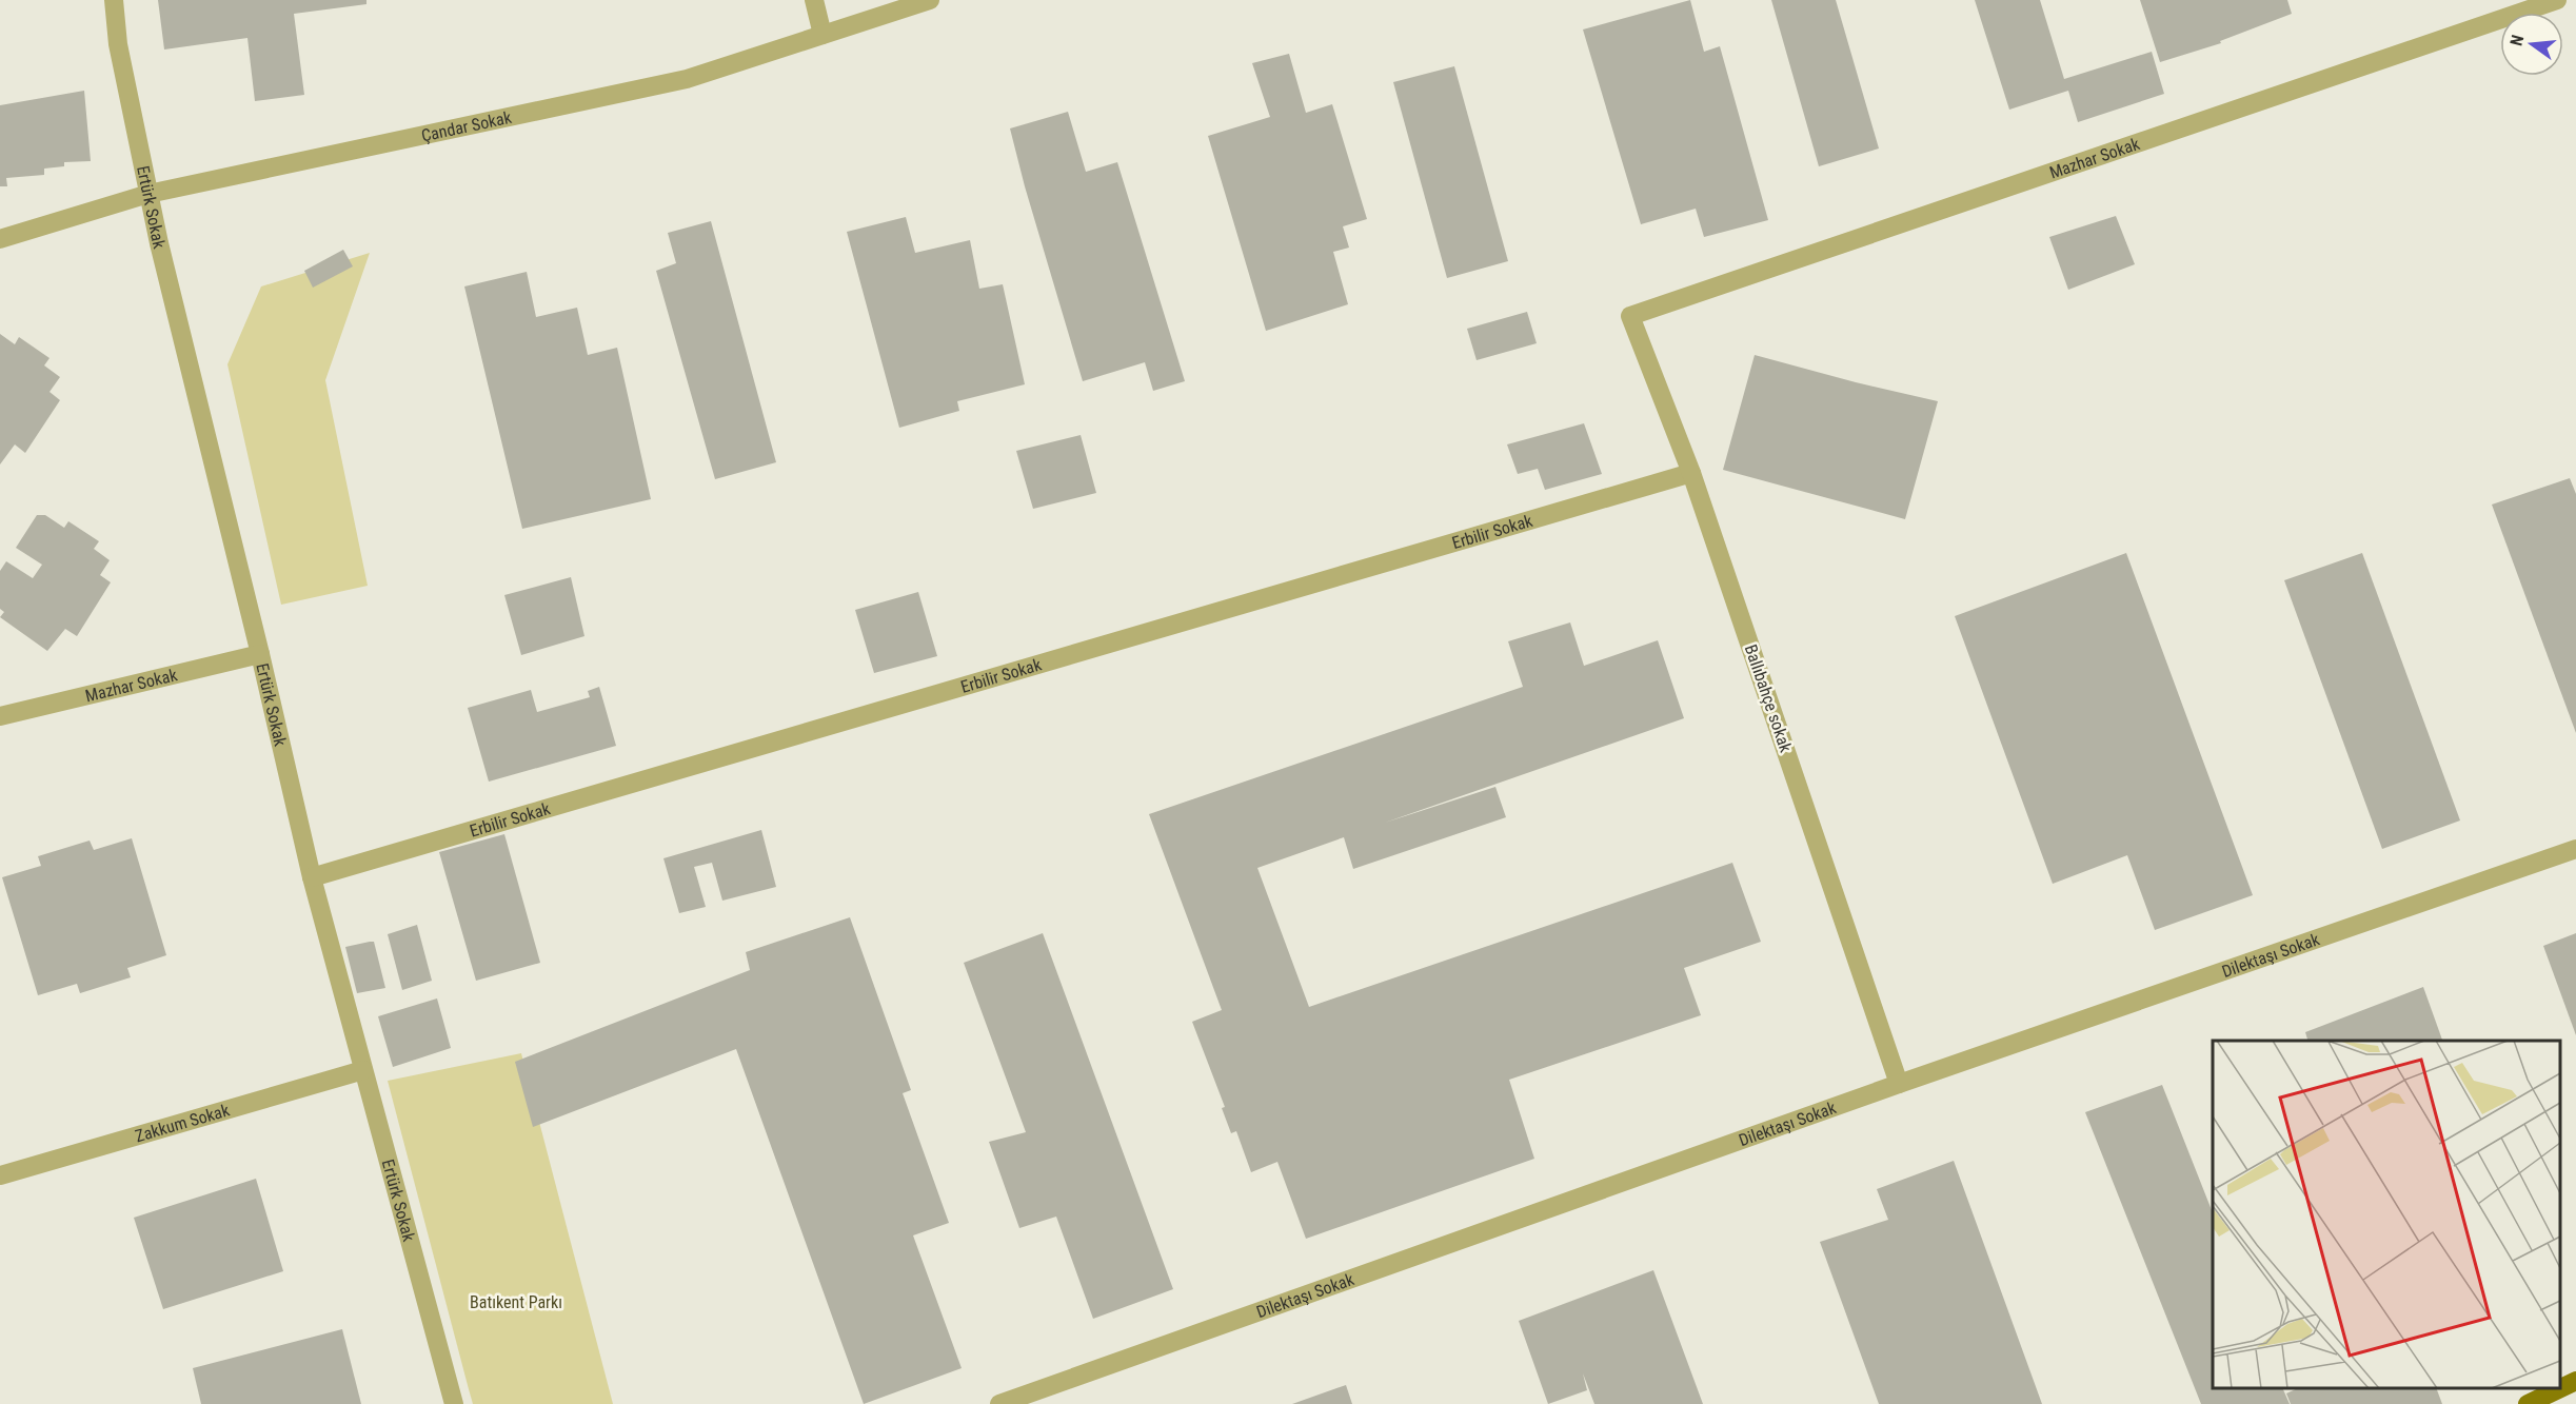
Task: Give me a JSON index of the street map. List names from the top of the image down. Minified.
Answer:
{"streets":{"street":["Çandar Sokak","Mazhar Sokak","Ertürk Sokak","Erbilir Sokak","Ballıbahçe sokak","Dilektaşı Sokak","Zakkum Sokak"]},"crossings":[["Çandar Sokak","Ertürk Sokak"],["Mazhar Sokak","Ertürk Sokak"],["Mazhar Sokak","Ballıbahçe sokak"],["Ertürk Sokak","Erbilir Sokak"],["Ertürk Sokak","Zakkum Sokak"],["Erbilir Sokak","Ballıbahçe sokak"],["Ballıbahçe sokak","Dilektaşı Sokak"]],"parks":["Batıkent Parkı"],"north":"left"}
